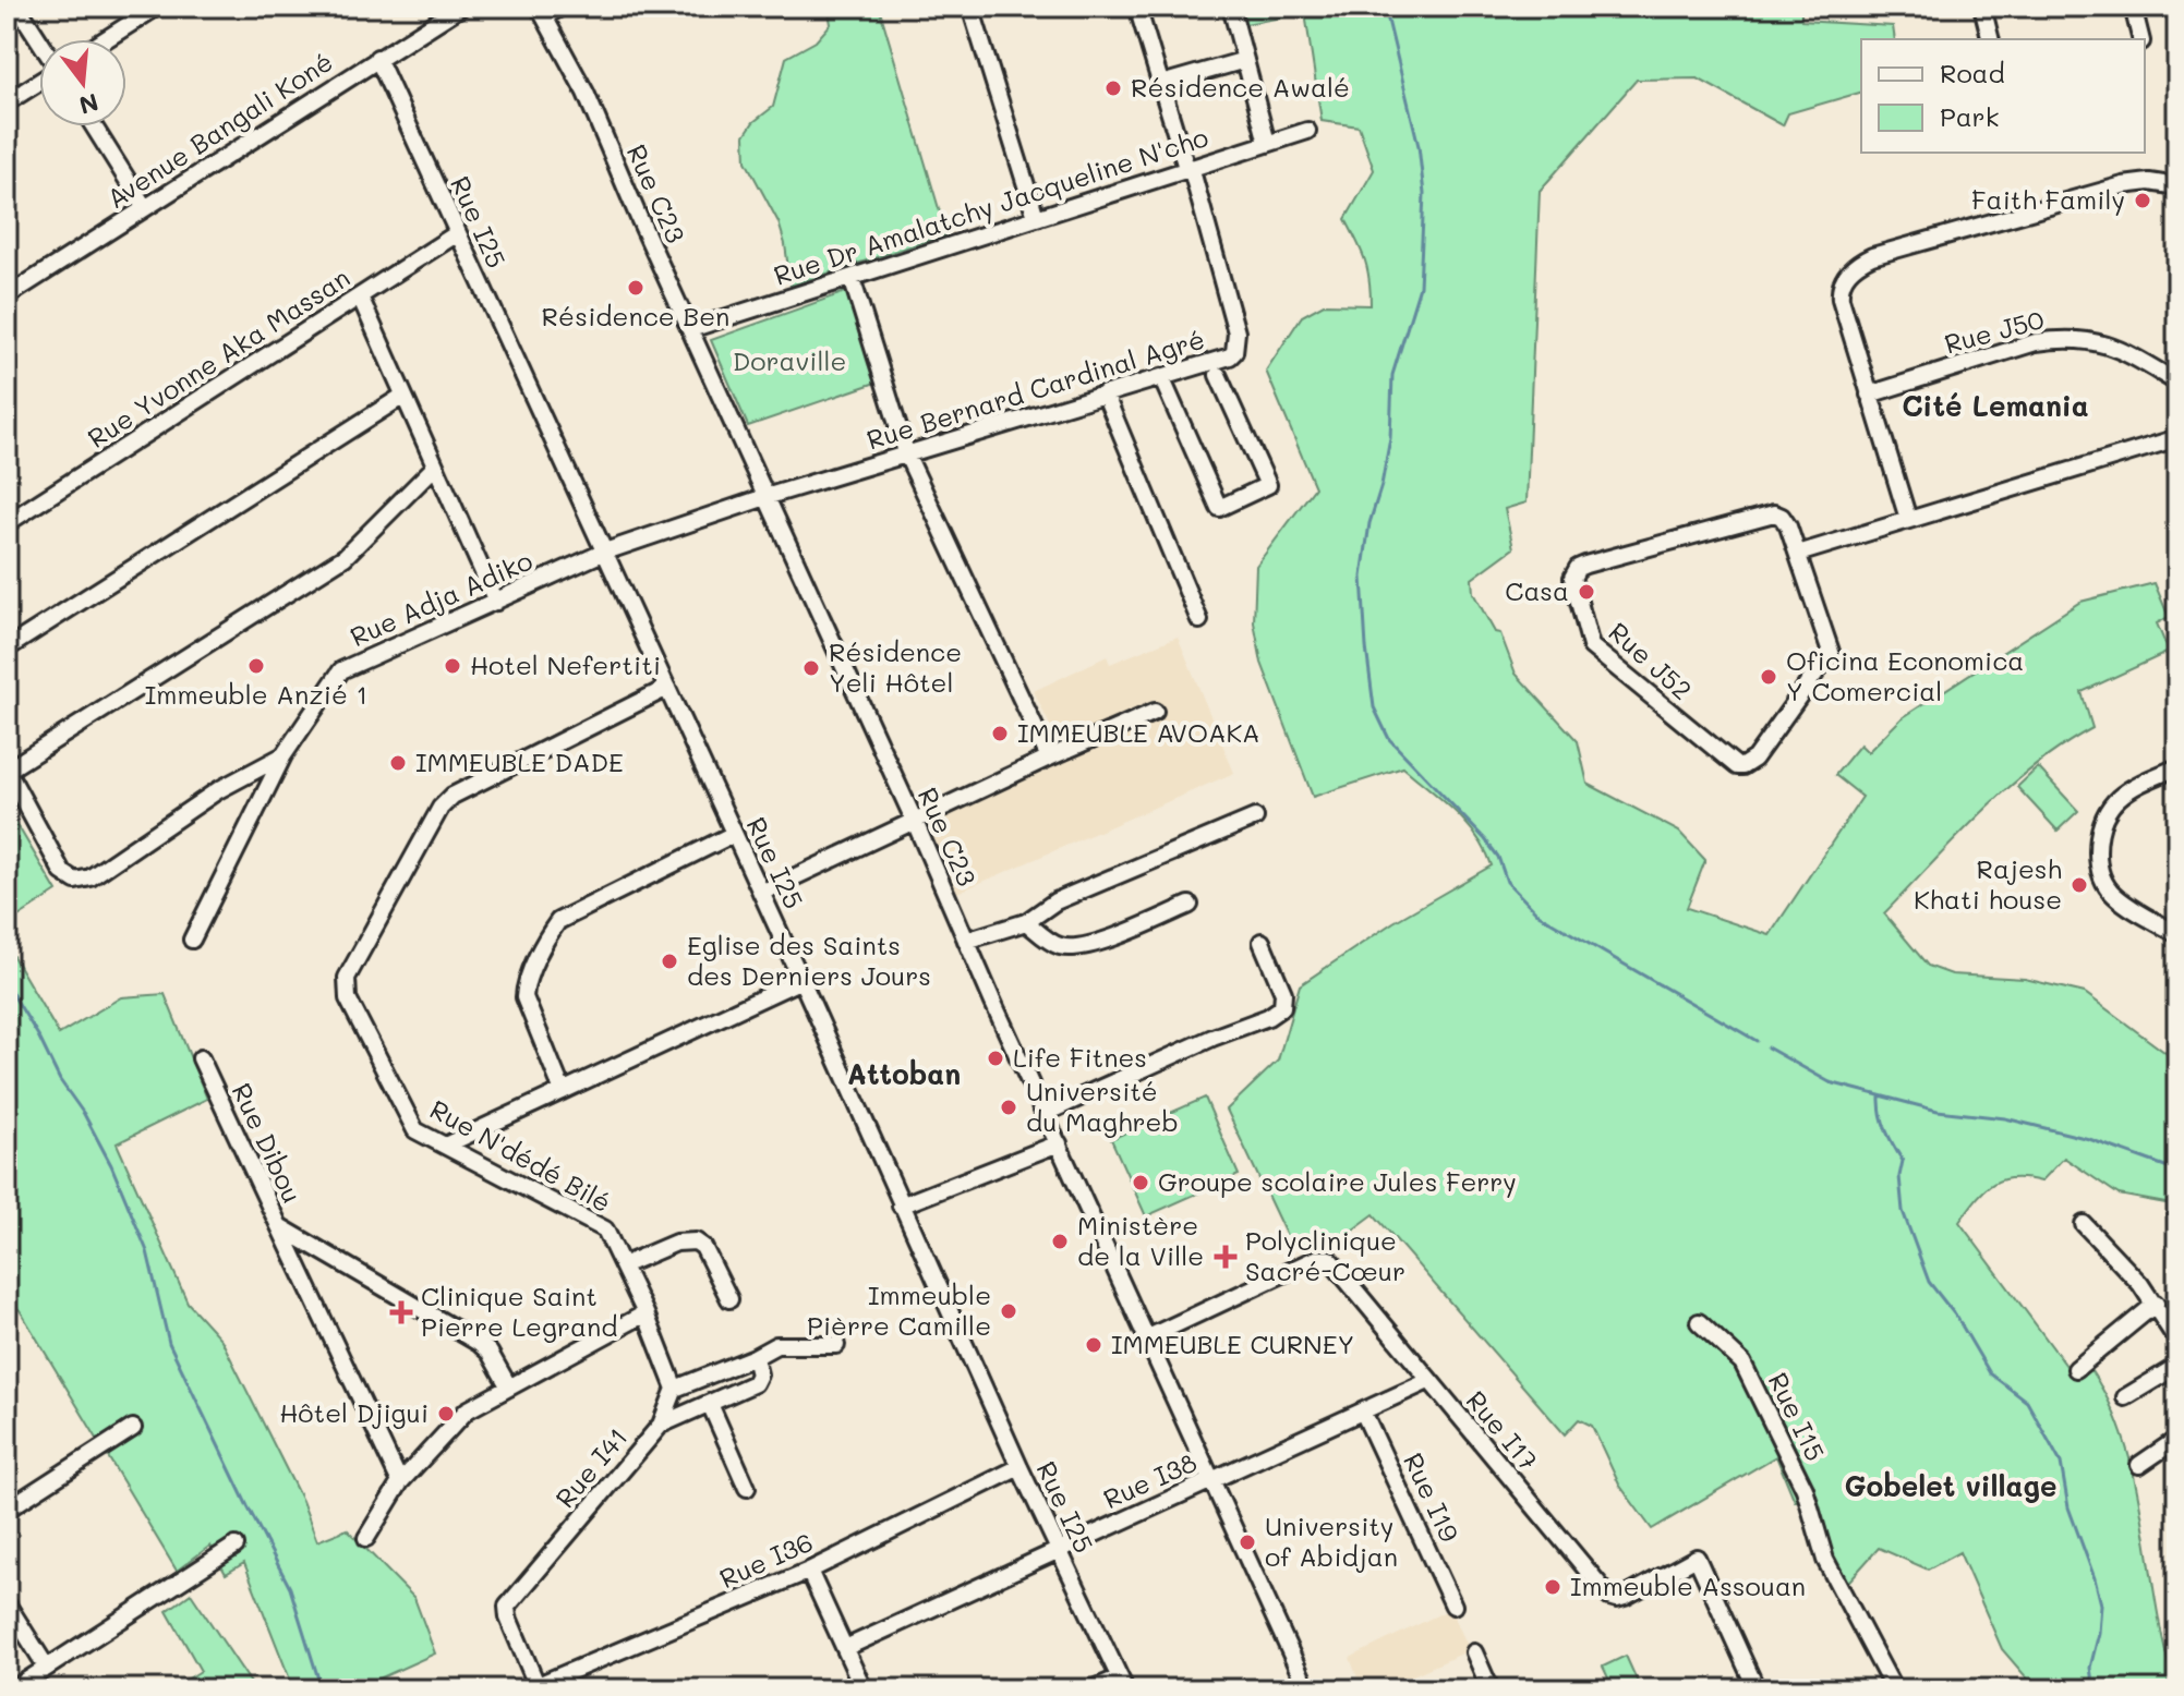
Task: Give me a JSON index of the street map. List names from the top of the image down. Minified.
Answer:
{"streets":{"street":["Avenue Bangali Koné","Rue C23","Rue Dr Amalatchy Jacqueline N'cho","Rue I25","Rue J50","Rue Yvonne Aka Massan","Rue Bernard Cardinal Agré","Rue Adja Adiko","Rue J52","Rue Dibou","Rue N'dédé Bilé","Rue I15","Rue I17","Rue I41","Rue I38","Rue I19","Rue I36"]},"crossings":[["Avenue Bangali Koné","Rue I25"],["Rue C23","Rue Dr Amalatchy Jacqueline N'cho"],["Rue C23","Rue Bernard Cardinal Agré"],["Rue C23","Rue Adja Adiko"],["Rue C23","Rue I17"],["Rue C23","Rue I38"],["Rue Dr Amalatchy Jacqueline N'cho","Rue Bernard Cardinal Agré"],["Rue I25","Rue Yvonne Aka Massan"],["Rue I25","Rue Adja Adiko"],["Rue I25","Rue N'dédé Bilé"],["Rue I25","Rue I38"],["Rue I25","Rue I36"],["Rue Bernard Cardinal Agré","Rue Adja Adiko"],["Rue I17","Rue I38"],["Rue I41","Rue I36"],["Rue I38","Rue I19"]],"districts":["Cité Lemania","Attoban","Gobelet village"],"parks":["Doraville"],"places":{"other":["Résidence Awalé","Faith Family","Résidence Ben","Casa","Immeuble Anzié 1","Hotel Nefertiti","Résidence Yeli Hôtel","Oficina Economica Y Comercial","IMMEUBLE AVOAKA","IMMEUBLE DADE","Rajesh Khati house","Eglise des Saints des Derniers Jours","Life Fitnes","Université du Maghreb","Groupe scolaire Jules Ferry","Ministère de la Ville","Immeuble Pièrre Camille","IMMEUBLE CURNEY","Hôtel Djigui","University of Abidjan","Immeuble Assouan"],"health":["Polyclinique Sacré-Cœur","Clinique Saint Pierre Legrand"]},"legend":["Road","Park"],"north":"bottom"}
